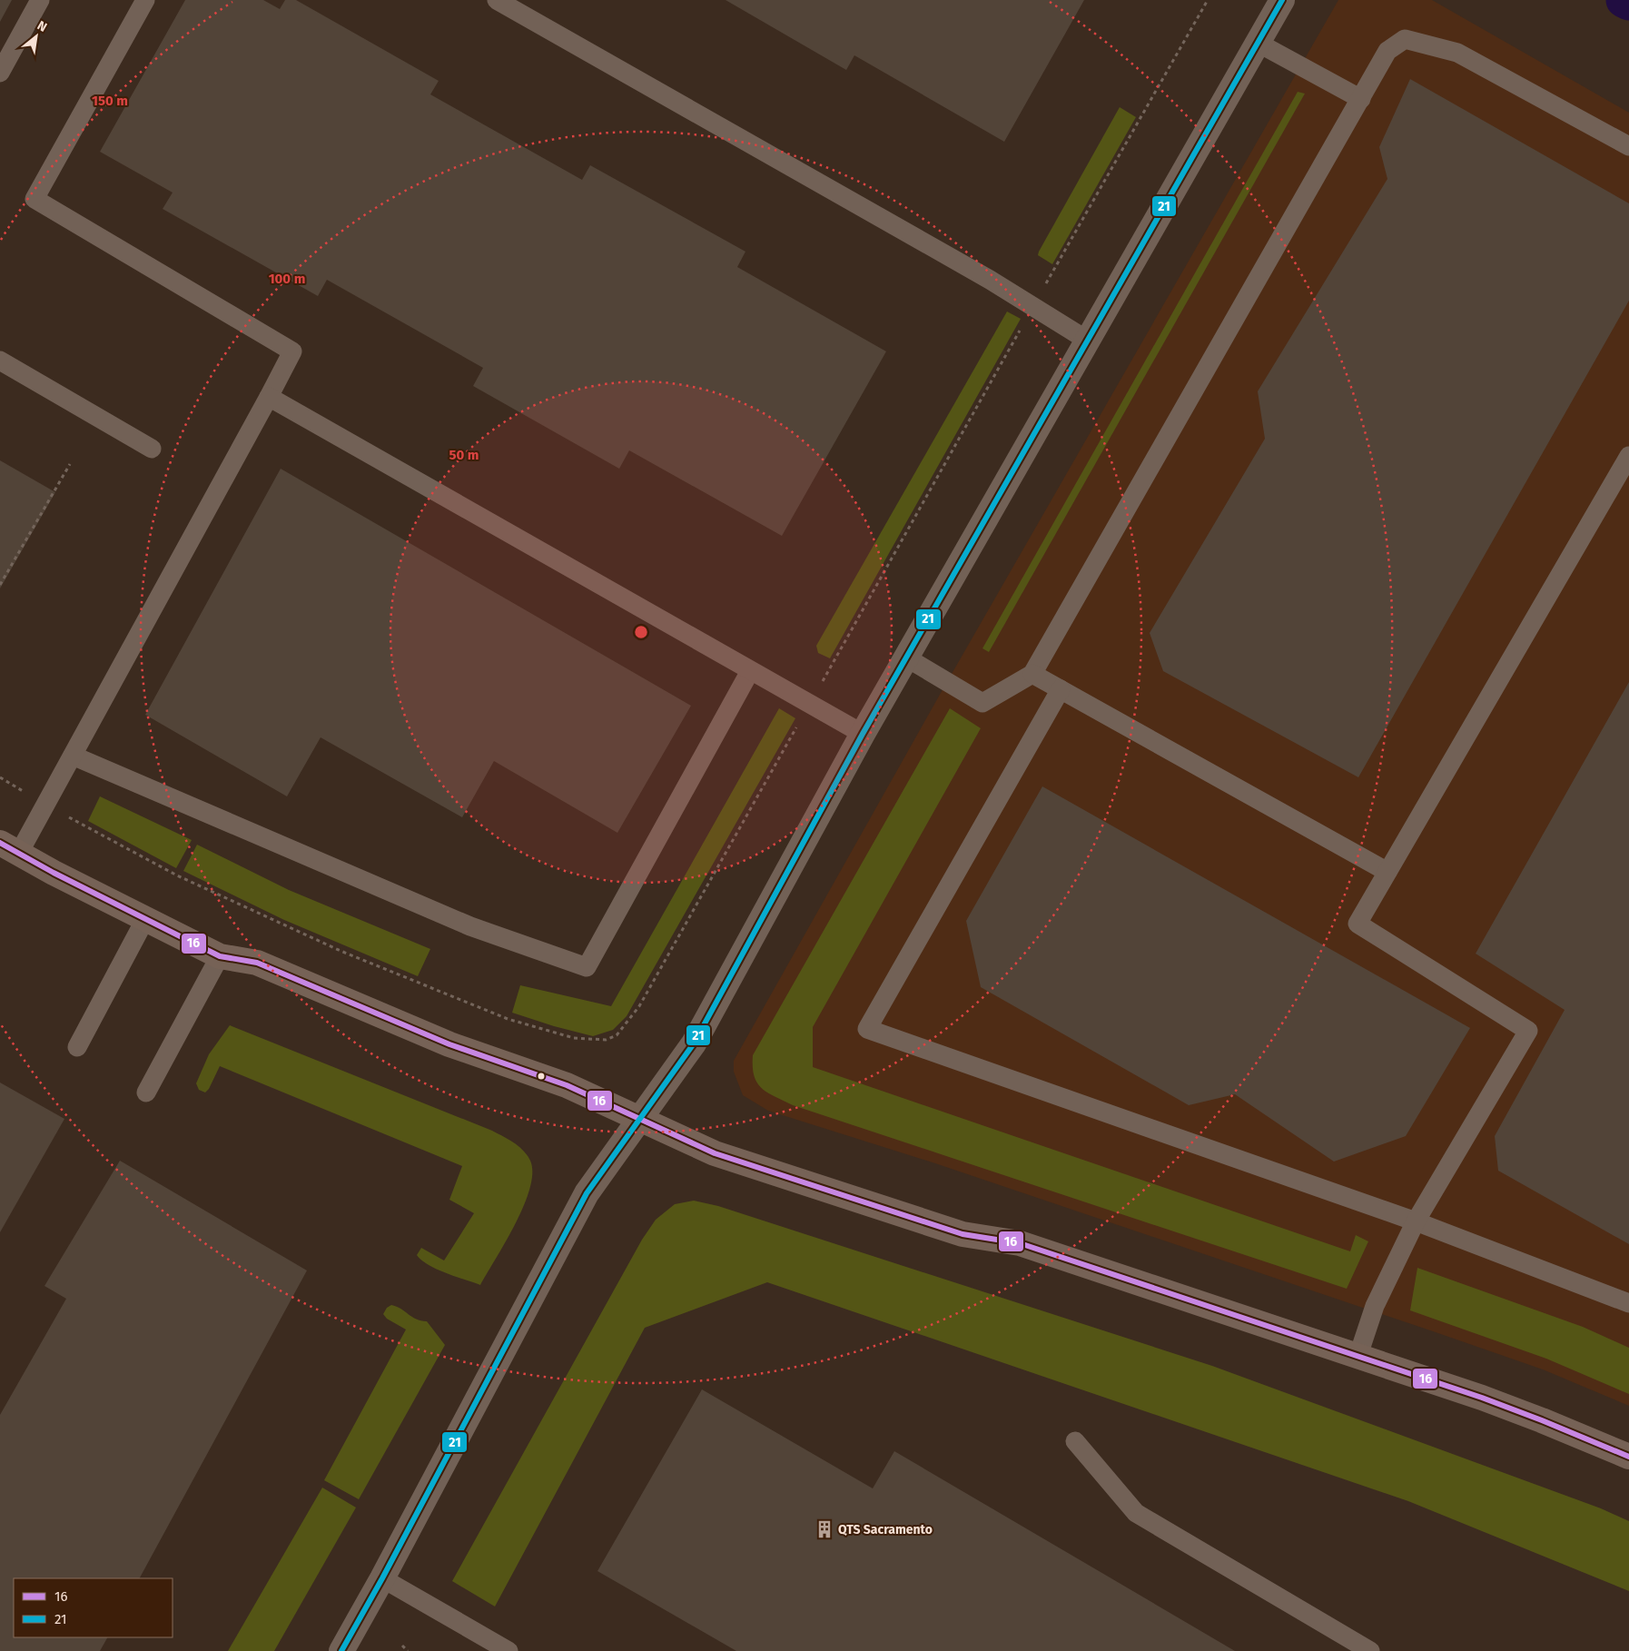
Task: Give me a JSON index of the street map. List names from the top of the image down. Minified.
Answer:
{"places":{"building":["QTS Sacramento"]},"lines":["transit line 21","transit line 16"],"legend":["16","21"],"north":"top right","rings":["150 m","100 m","50 m"]}
